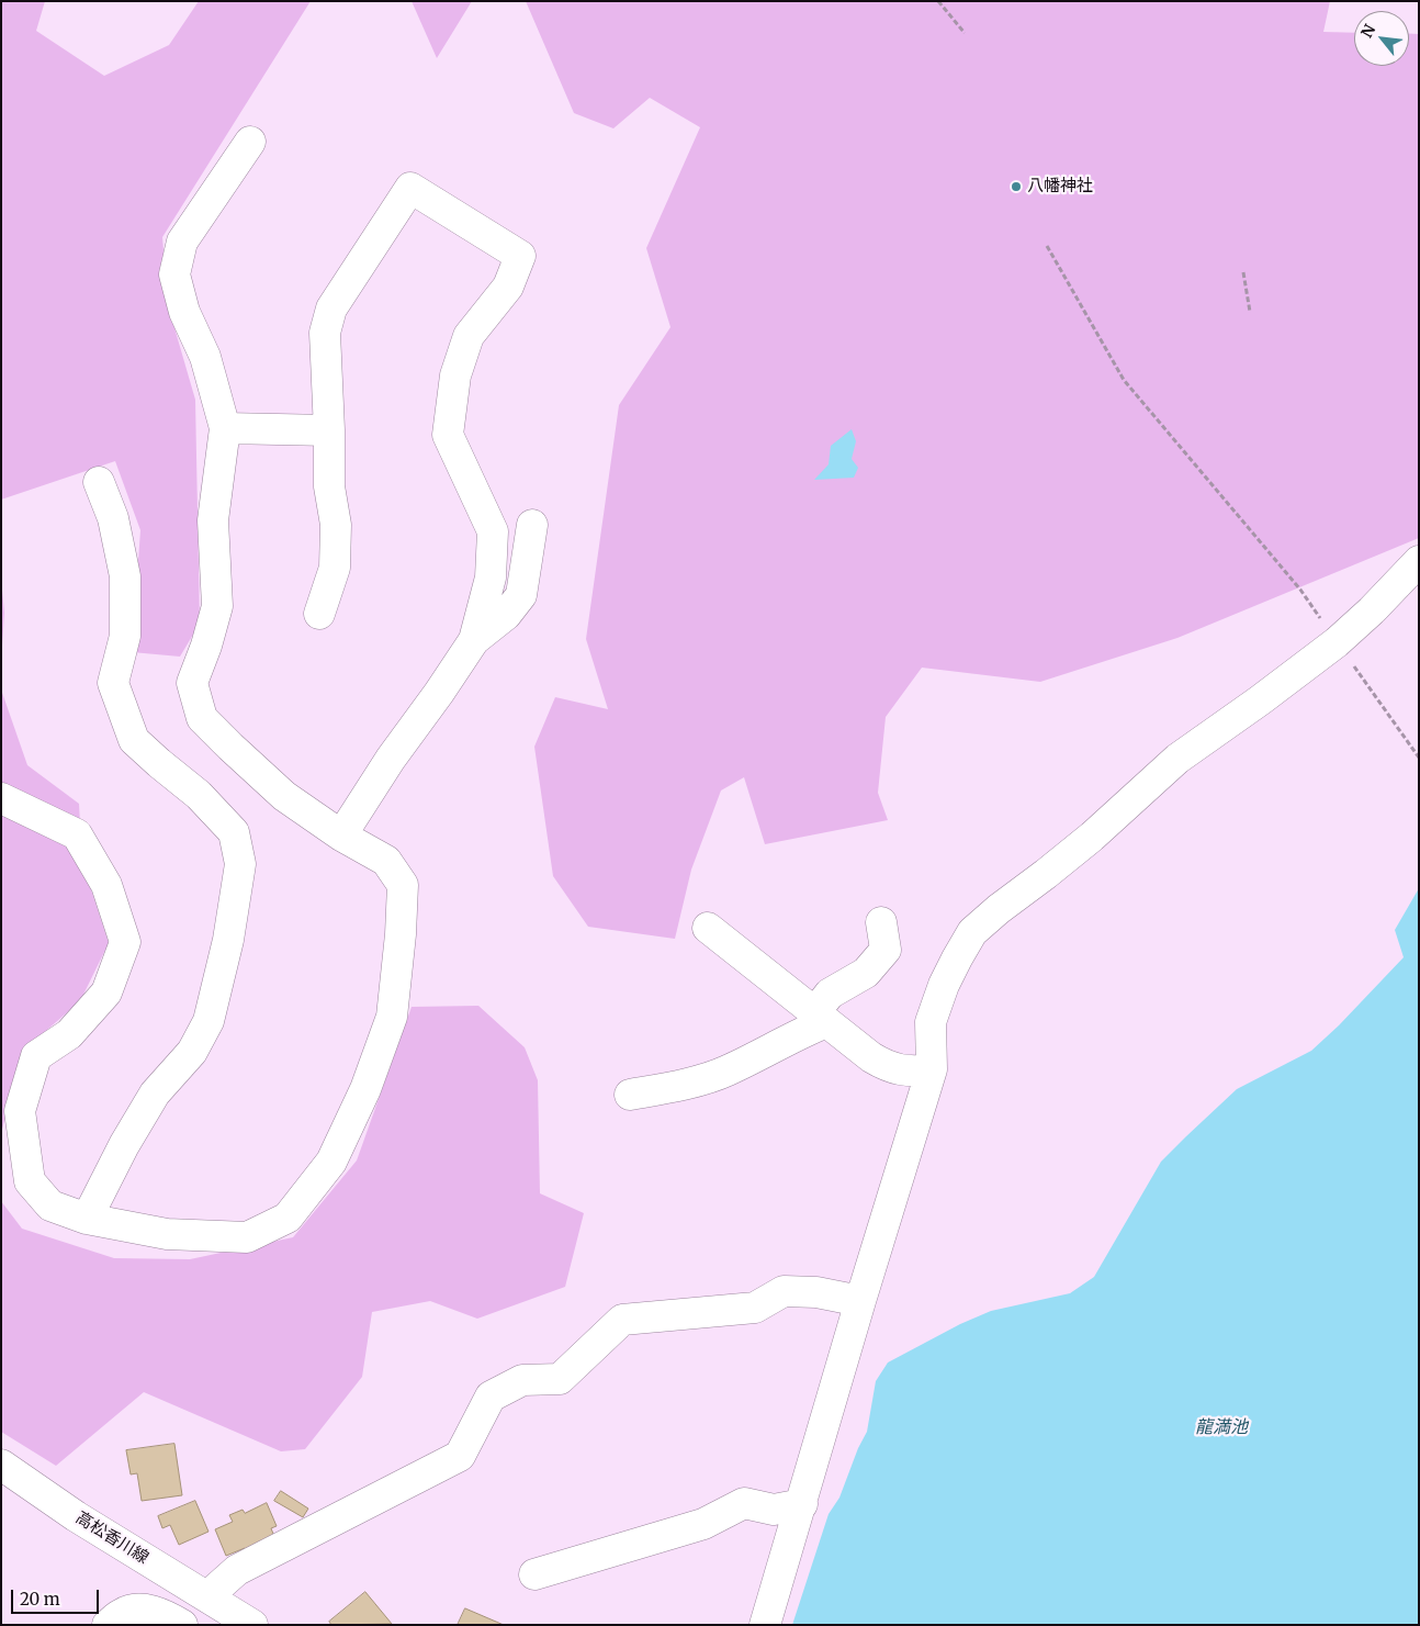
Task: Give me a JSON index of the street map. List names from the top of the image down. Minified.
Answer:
{"streets":{"street":["高松香川線"]},"water":["龍満池"],"places":["八幡神社"],"scale_bar":"20 m","north":"top left"}
